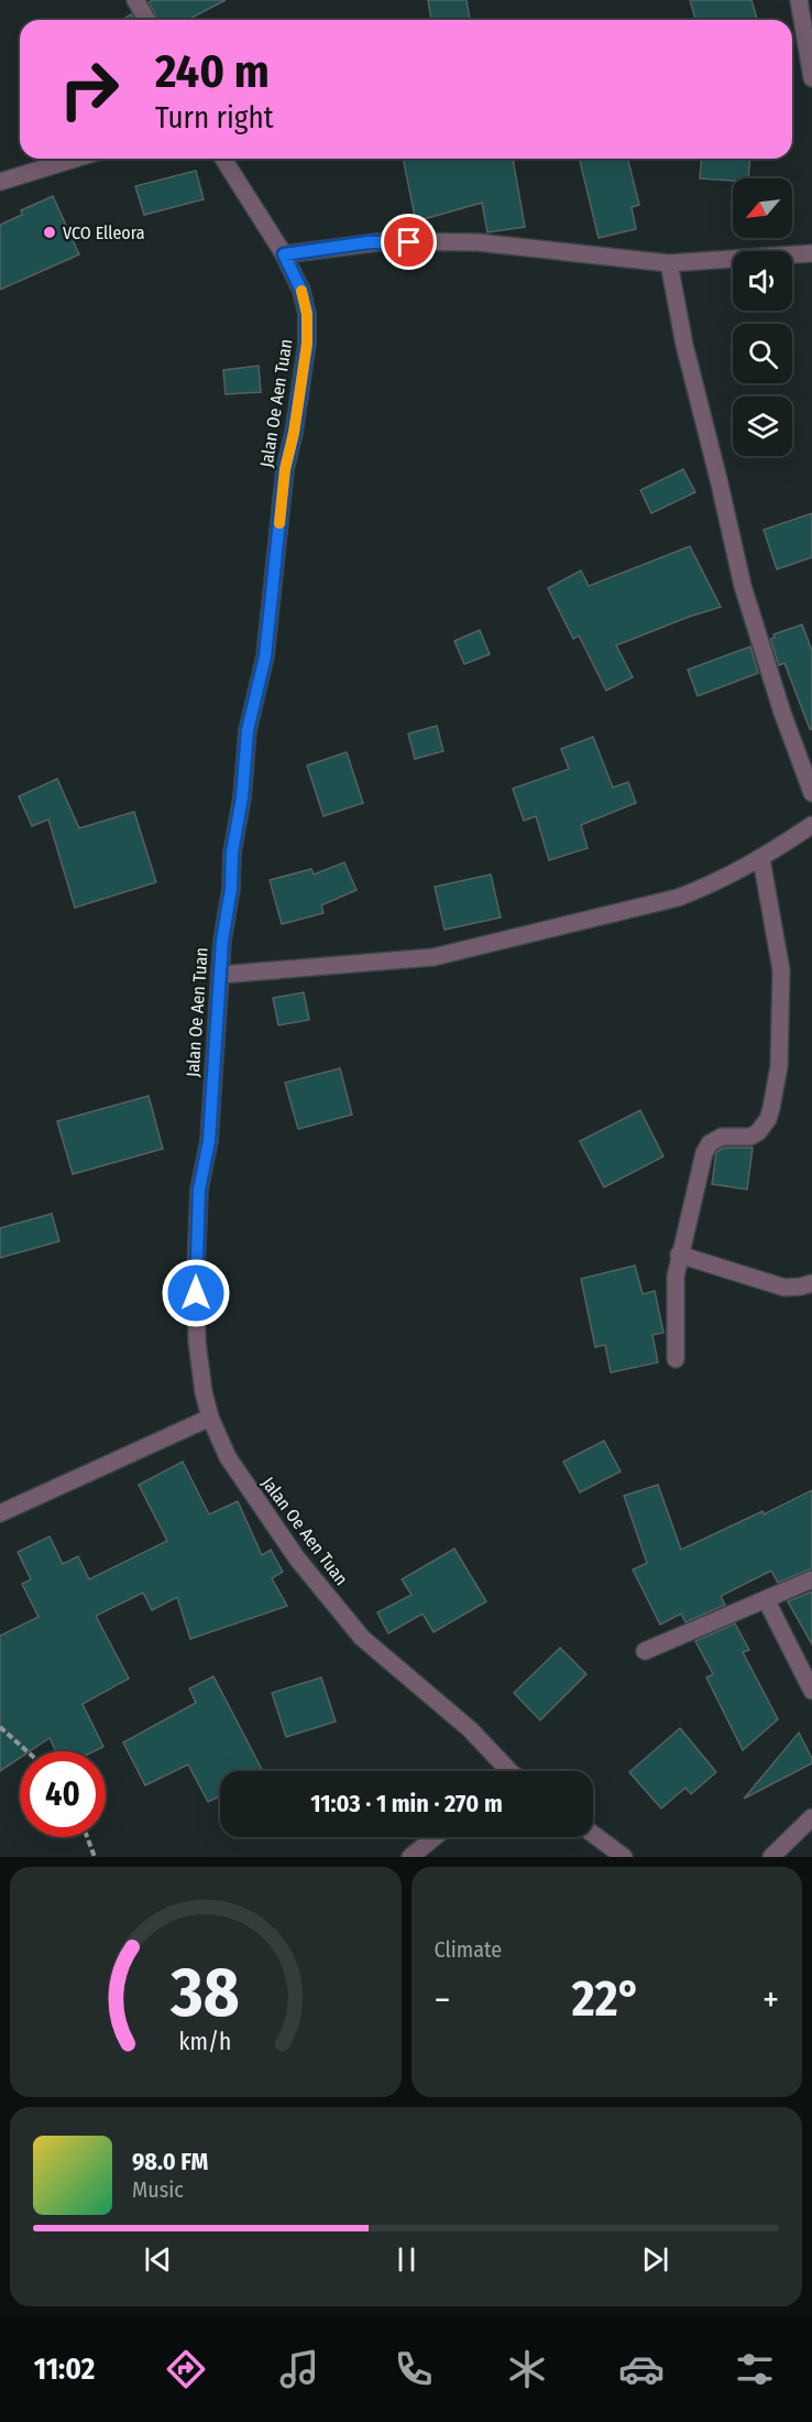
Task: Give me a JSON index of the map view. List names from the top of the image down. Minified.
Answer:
{"streets":{"street":["Jalan Oe Aen Tuan"]},"places":["VCO Elleora"],"north":"bottom left","page":{"turn":["240 m","Turn right"],"limit":"40","trip":"11:03 · 1 min · 270 m","tile":"Climate","heat":["−","22°","+"],"song":["98.0 FM","Music"],"tabs":"11:02","gauge":["38","km/h"]}}
